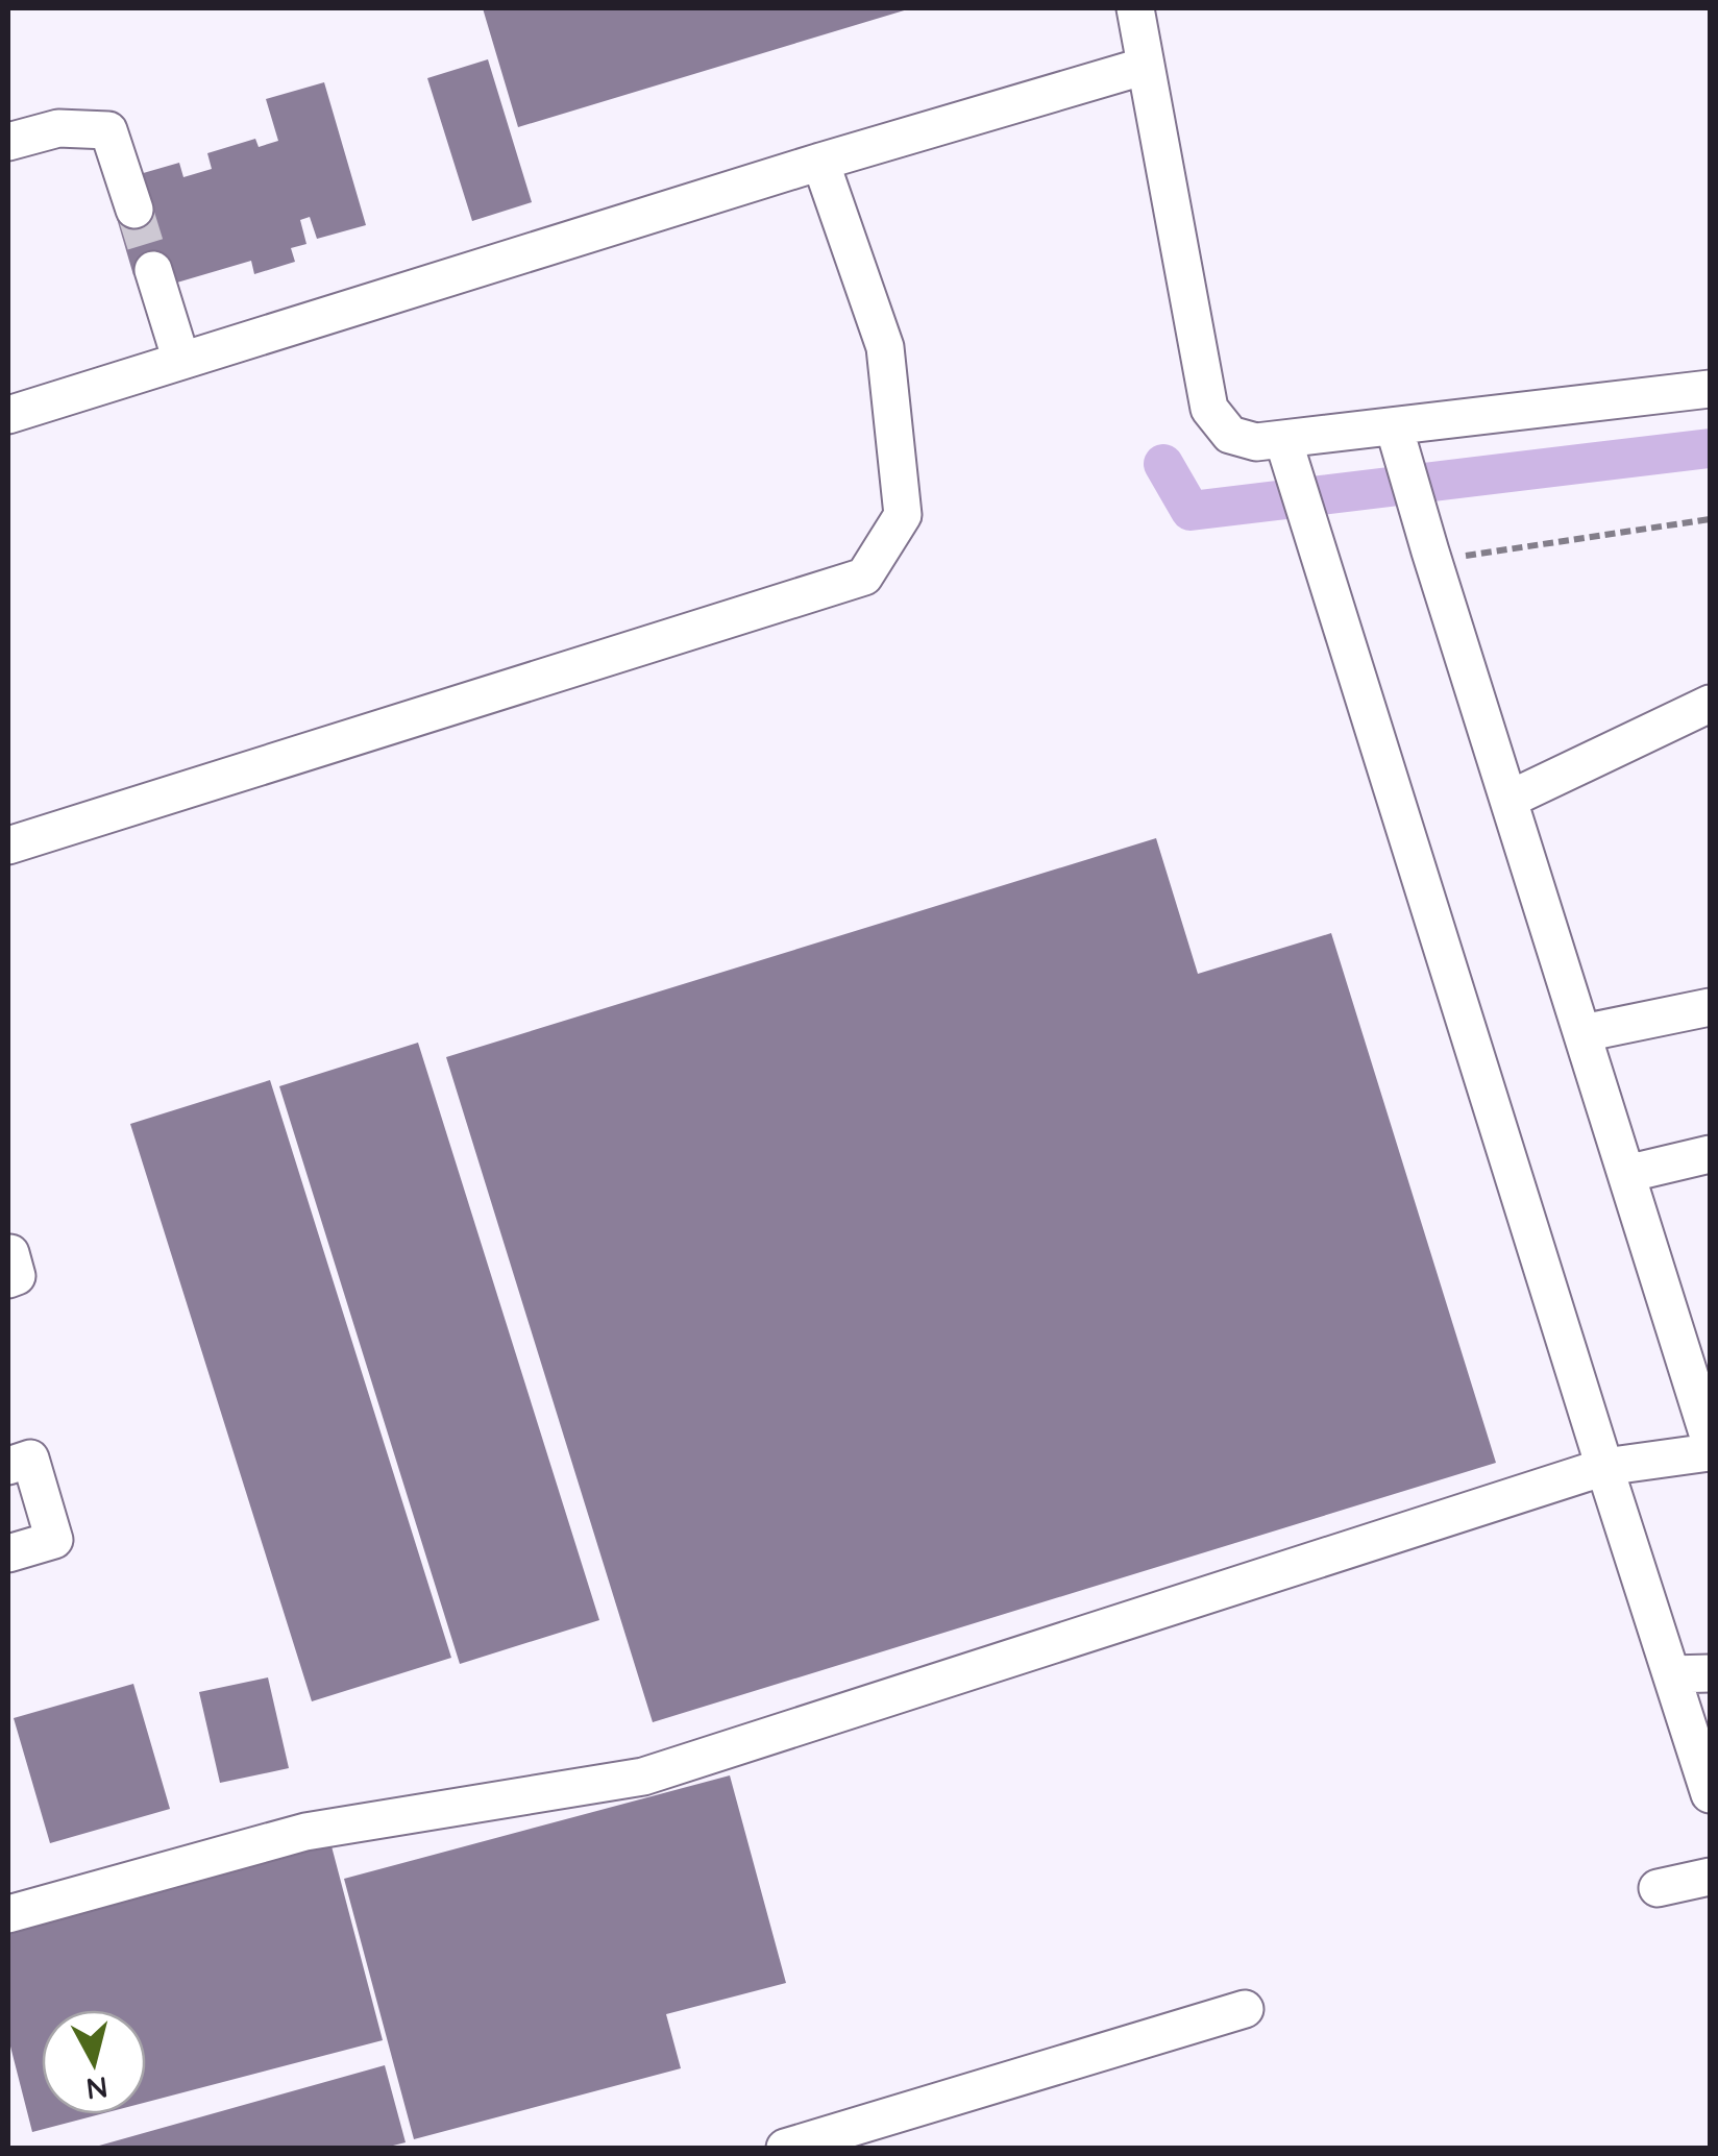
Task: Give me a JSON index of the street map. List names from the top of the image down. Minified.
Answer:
{"north":"bottom"}
